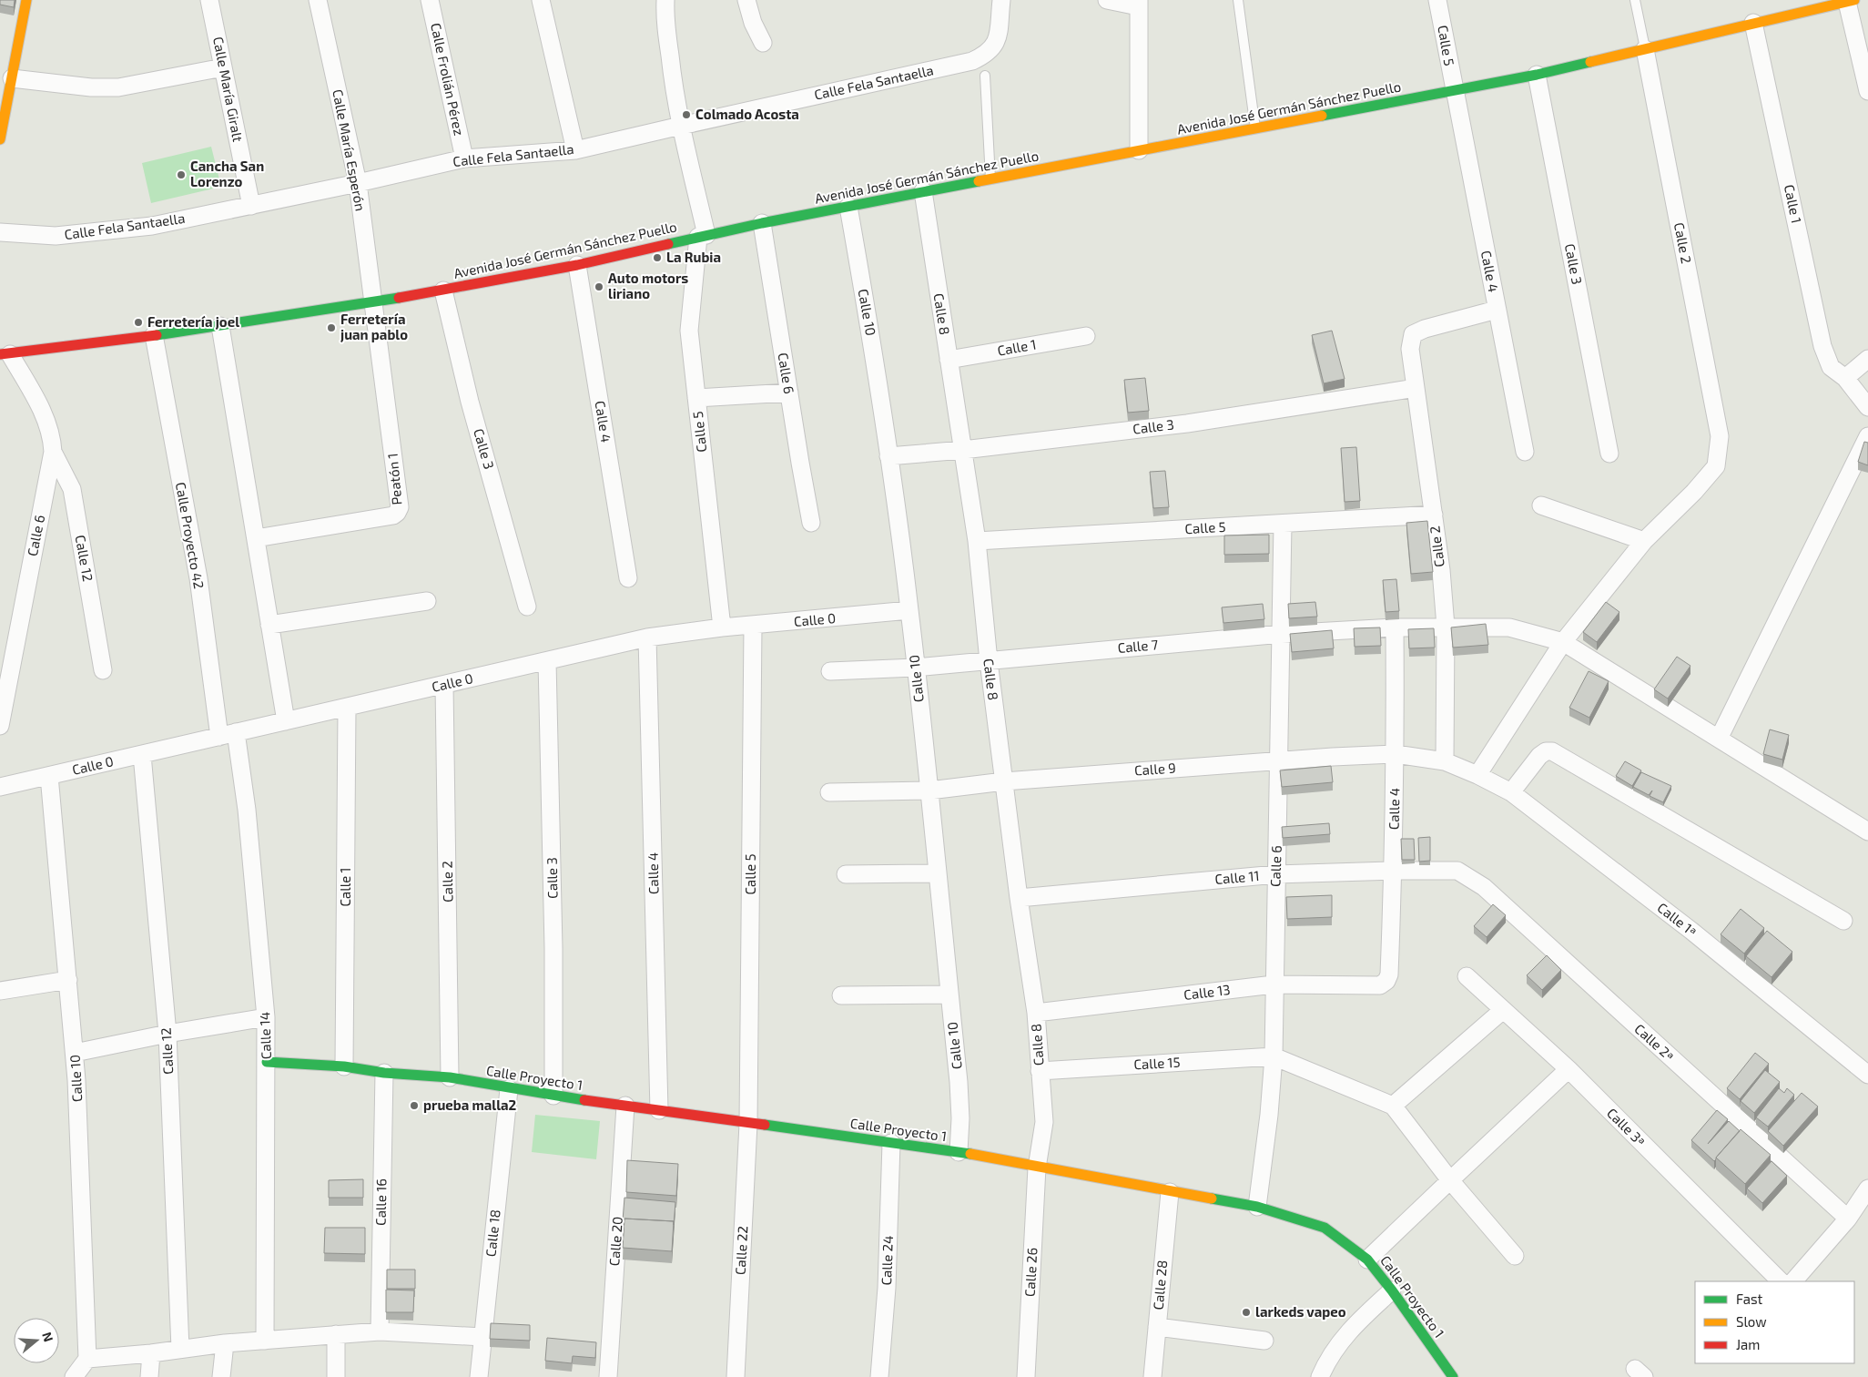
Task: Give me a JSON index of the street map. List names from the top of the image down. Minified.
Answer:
{"streets":{"main road":["Avenida José Germán Sánchez Puello","Calle Proyecto 1"],"street":["Calle 5","Calle Frolián Pérez","Calle Fela Santaella","Calle María Giralt","Calle María Esperón","Calle 1","Calle 2","Calle 3","Calle 4","Calle 10","Calle 8","Calle 6","Peatón 1","Calle Proyecto 42","Calle 12","Calle 0","Calle 7","Calle 9","Calle 11","Calle 1ª","Calle 13","Calle 14","Calle 2ª","Calle 15","Calle 3ª","Calle 16","Calle 18","Calle 20","Calle 22","Calle 24","Calle 26","Calle 28"]},"crossings":[["Calle 5","Calle Fela Santaella"],["Calle 5","Avenida José Germán Sánchez Puello"],["Calle 5","Calle 2"],["Calle 5","Calle 4"],["Calle 5","Calle 8"],["Calle 5","Calle 6"],["Calle 5","Calle 0"],["Calle 5","Calle Proyecto 1"],["Calle 5","Calle 22"],["Calle Frolián Pérez","Calle Fela Santaella"],["Calle Fela Santaella","Calle María Giralt"],["Calle Fela Santaella","Calle María Esperón"],["Avenida José Germán Sánchez Puello","Calle María Esperón"],["Avenida José Germán Sánchez Puello","Calle 1"],["Avenida José Germán Sánchez Puello","Calle 2"],["Avenida José Germán Sánchez Puello","Calle 3"],["Avenida José Germán Sánchez Puello","Calle 4"],["Avenida José Germán Sánchez Puello","Calle 10"],["Avenida José Germán Sánchez Puello","Calle 8"],["Avenida José Germán Sánchez Puello","Calle 6"],["Avenida José Germán Sánchez Puello","Peatón 1"],["Avenida José Germán Sánchez Puello","Calle Proyecto 42"],["Calle María Esperón","Peatón 1"],["Calle 1","Calle 8"],["Calle 1","Calle 0"],["Calle 1","Calle Proyecto 1"],["Calle 2","Calle 3"],["Calle 2","Calle 4"],["Calle 2","Calle 0"],["Calle 2","Calle 7"],["Calle 2","Calle 9"],["Calle 2","Calle 1ª"],["Calle 2","Calle Proyecto 1"],["Calle 3","Calle 10"],["Calle 3","Calle 8"],["Calle 3","Calle 0"],["Calle 3","Calle Proyecto 1"],["Calle 4","Calle 0"],["Calle 4","Calle 7"],["Calle 4","Calle 9"],["Calle 4","Calle 11"],["Calle 4","Calle 13"],["Calle 4","Calle Proyecto 1"],["Calle 10","Calle 0"],["Calle 10","Calle 7"],["Calle 10","Calle 9"],["Calle 10","Calle Proyecto 1"],["Calle 8","Calle 7"],["Calle 8","Calle 9"],["Calle 8","Calle 11"],["Calle 8","Calle 13"],["Calle 8","Calle 15"],["Calle 8","Calle Proyecto 1"],["Calle 8","Calle 26"],["Calle 6","Calle 12"],["Calle 6","Calle 7"],["Calle 6","Calle 9"],["Calle 6","Calle 11"],["Calle 6","Calle 13"],["Calle 6","Calle 15"],["Calle 6","Calle Proyecto 1"],["Calle Proyecto 42","Calle 0"],["Calle Proyecto 42","Calle 14"],["Calle 12","Calle 0"],["Calle 0","Calle 14"],["Calle 9","Calle 1ª"],["Calle 11","Calle 2ª"],["Calle 14","Calle Proyecto 1"],["Calle Proyecto 1","Calle 16"],["Calle Proyecto 1","Calle 18"],["Calle Proyecto 1","Calle 20"],["Calle Proyecto 1","Calle 22"],["Calle Proyecto 1","Calle 24"],["Calle Proyecto 1","Calle 26"],["Calle Proyecto 1","Calle 28"]],"places":["Colmado Acosta","Cancha San Lorenzo","La Rubia","Auto motors liriano","Ferretería joel","Ferretería juan pablo","prueba malla2","larkeds vapeo"],"legend":["Fast","Slow","Jam"],"north":"right"}
